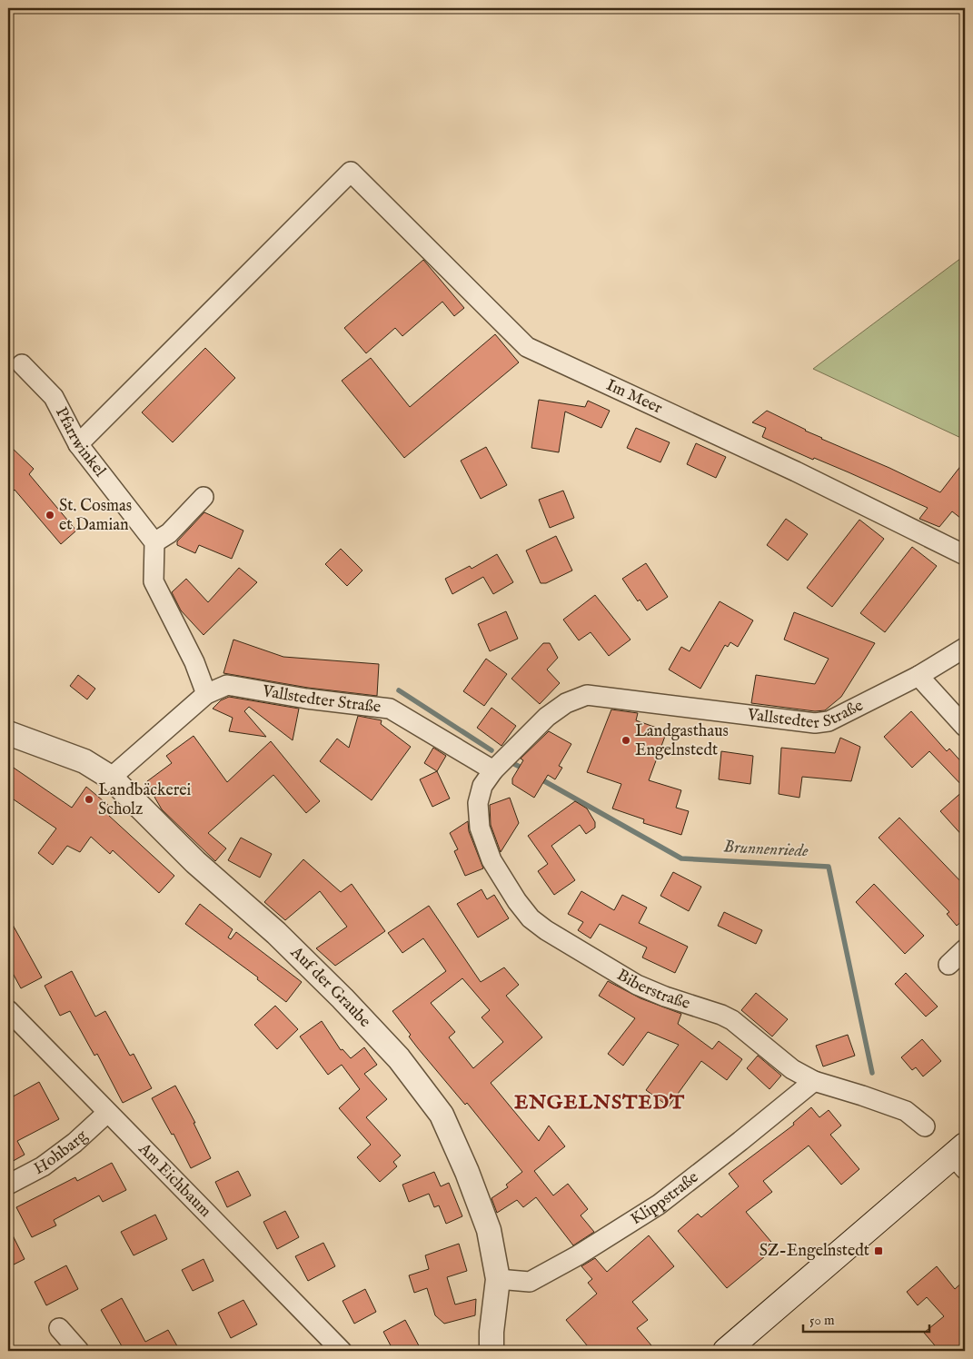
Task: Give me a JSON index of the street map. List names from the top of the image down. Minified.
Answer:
{"streets":{"street":["Im Meer","Pfarrwinkel","Vallstedter Straße","Auf der Graube","Biberstraße","Hohbarg","Am Eichbaum","Klippstraße"]},"crossings":[["Im Meer","Pfarrwinkel"],["Vallstedter Straße","Auf der Graube"],["Vallstedter Straße","Biberstraße"],["Auf der Graube","Klippstraße"],["Biberstraße","Klippstraße"],["Hohbarg","Am Eichbaum"]],"districts":["ENGELNSTEDT"],"water":["Brunnenriede"],"places":{"other":["St. Cosmas et Damian","Landgasthaus Engelnstedt","Landbäckerei Scholz"],"transit":["SZ-Engelnstedt"]},"scale_bar":"50 m"}
